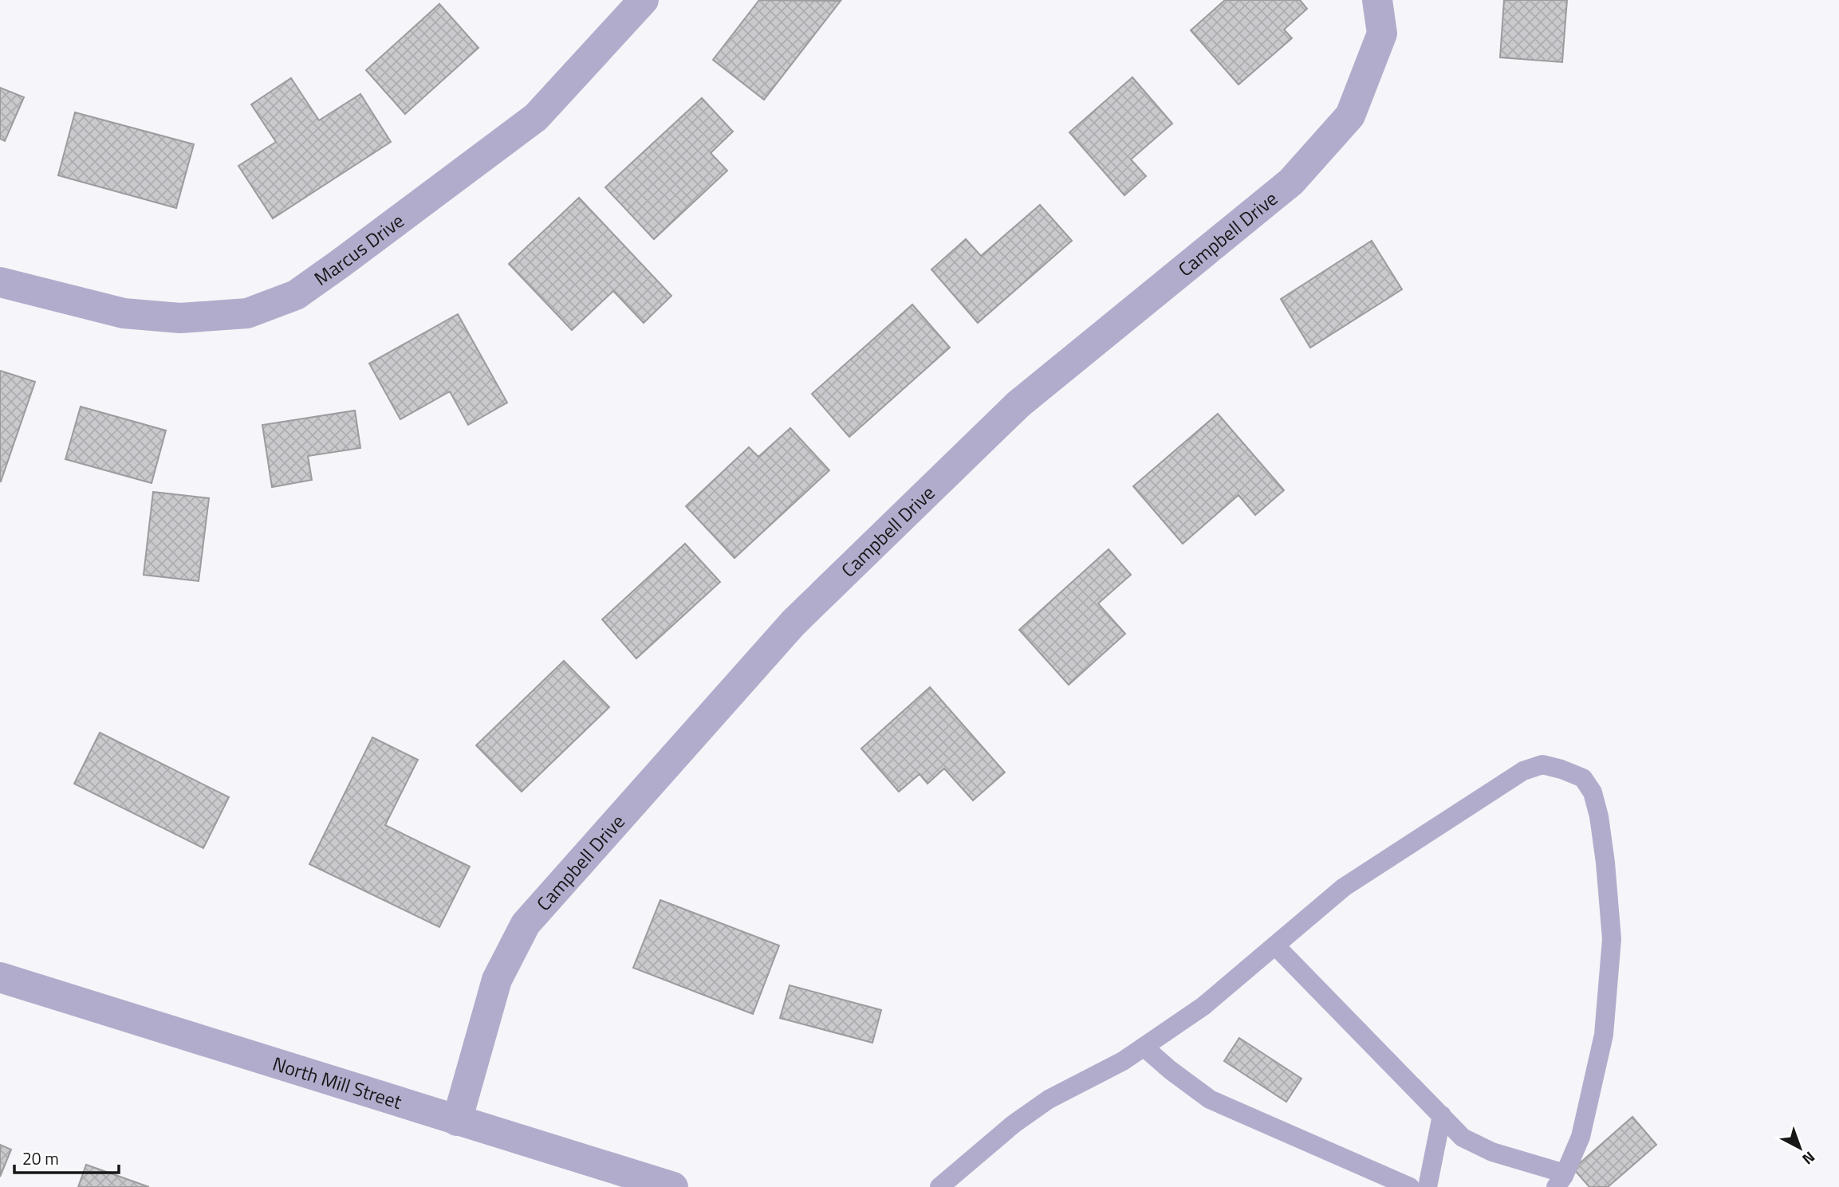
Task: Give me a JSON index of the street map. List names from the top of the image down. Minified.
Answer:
{"streets":{"street":["Campbell Drive","Marcus Drive","North Mill Street"]},"crossings":[["Campbell Drive","North Mill Street"]],"scale_bar":"20 m","north":"bottom right"}
